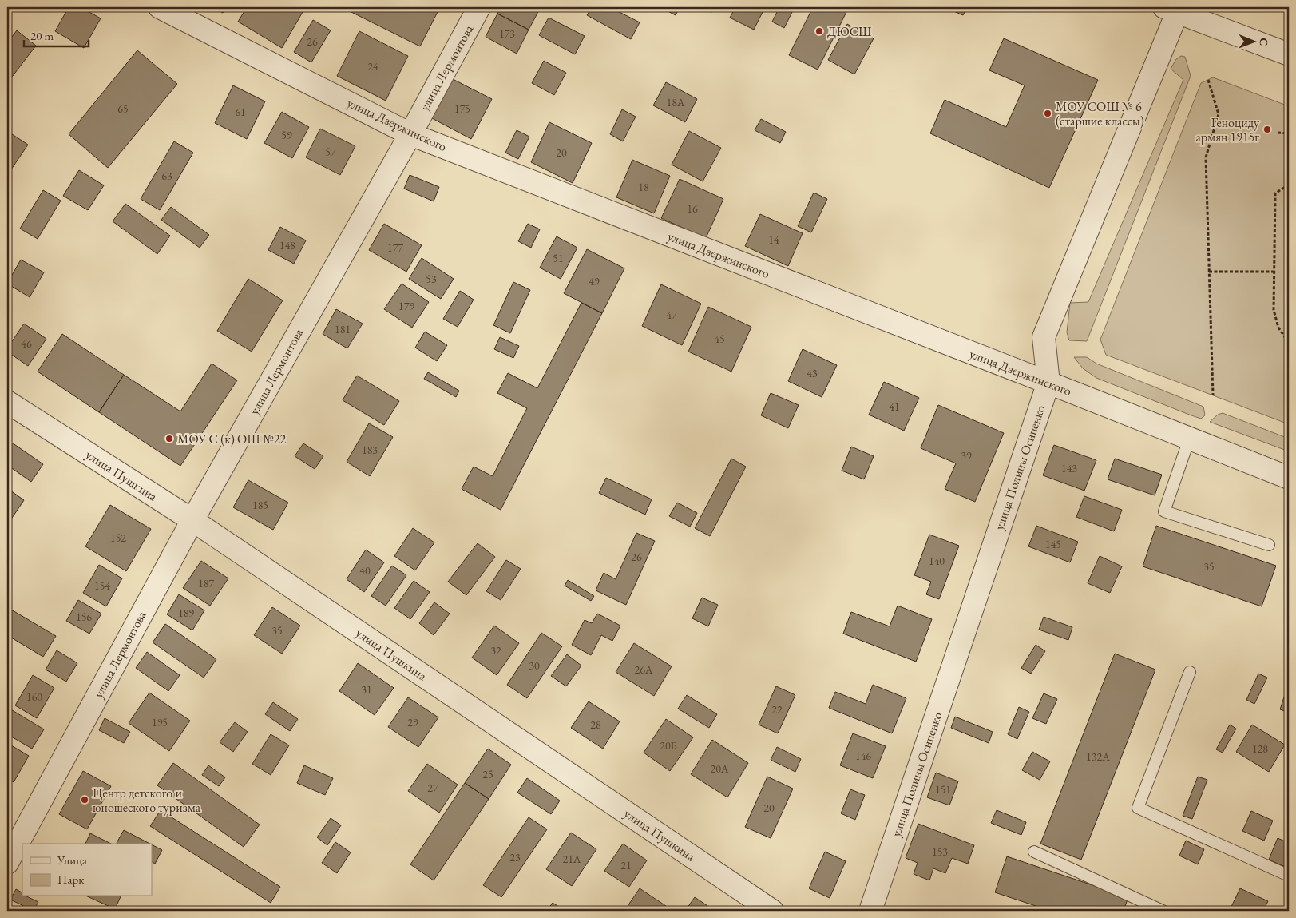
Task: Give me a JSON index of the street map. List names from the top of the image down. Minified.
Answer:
{"streets":{"street":["улица Лермонтова","улица Дзержинского","улица Полины Осипенко","улица Пушкина"]},"crossings":[["улица Лермонтова","улица Дзержинского"],["улица Лермонтова","улица Пушкина"],["улица Дзержинского","улица Полины Осипенко"]],"places":["ДЮСШ","МОУ СОШ № 6 (старшие классы)","Геноциду армян 1915г","МОУ С (к) ОШ №22","Центр детского и юношеского туризма"],"house_numbers":["173","26","24","18А","65","175","61","59","57","20","63","18","16","14","148","177","51","53","49","179","47","181","45","46","43","41","183","39","143","185","152","145","26","140","35","40","187","154","189","156","35","32","30","26А","31","160","22","195","29","28","20Б","128","146","132А","20А","25","27","151","20","153","23","21А","21"],"legend":["Улица","Парк"],"scale_bar":"20 m","north":"right"}
